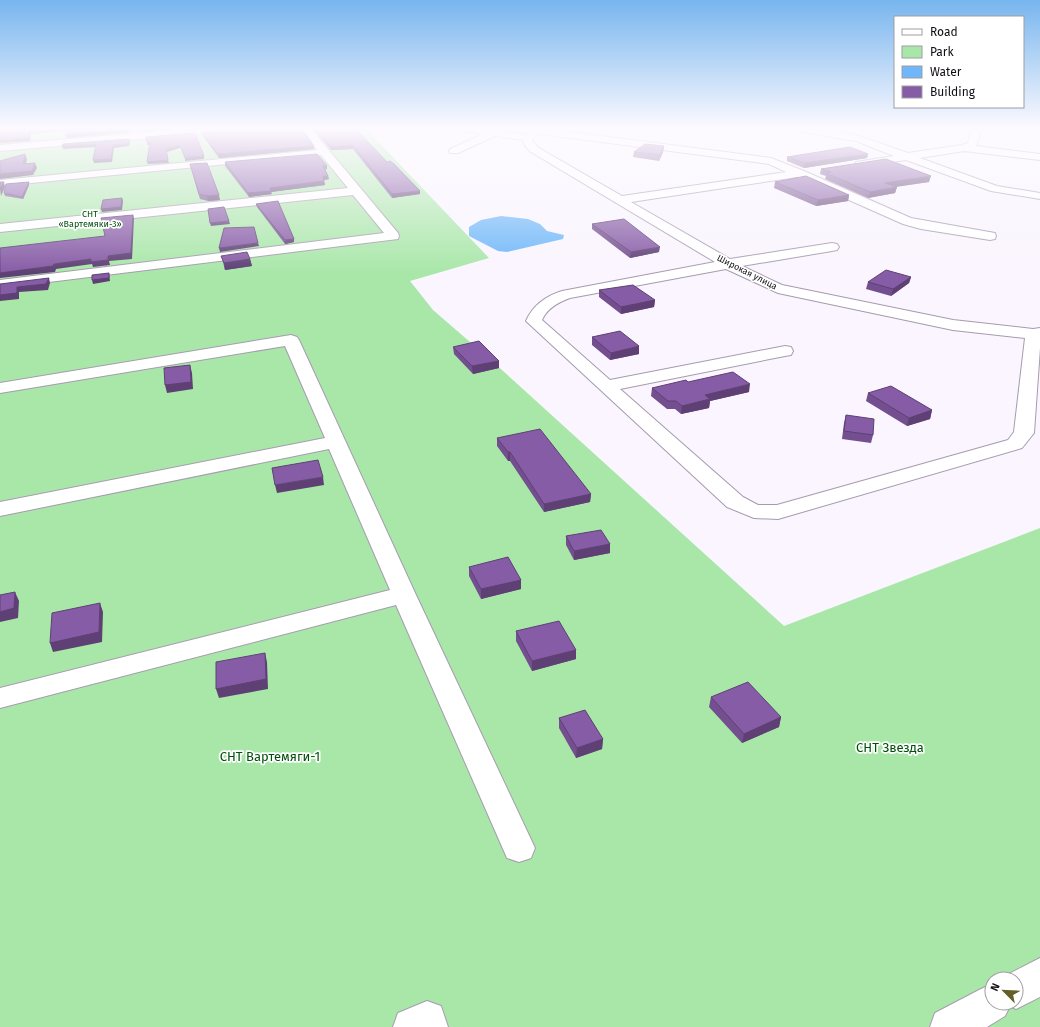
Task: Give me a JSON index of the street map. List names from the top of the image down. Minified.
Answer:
{"streets":{"street":["Широкая улица"]},"parks":["СНТ «Вартемяки-3»","СНТ Звезда","СНТ Вартемяги-1"],"legend":["Road","Park","Water","Building"],"north":"top left"}
